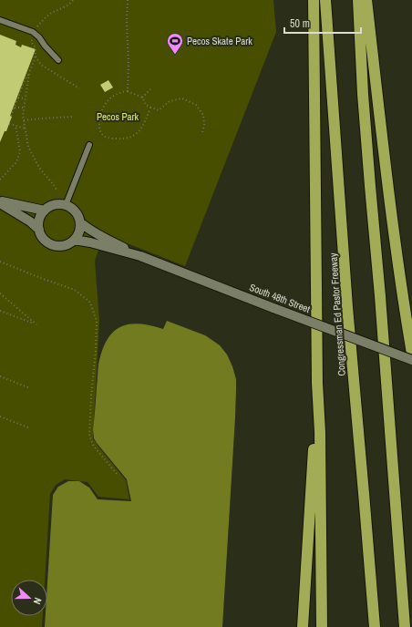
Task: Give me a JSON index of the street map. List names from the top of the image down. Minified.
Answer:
{"streets":{"highway":["Congressman Ed Pastor Freeway"],"street":["South 48th Street"]},"parks":["Pecos Park"],"places":{"sports":["Pecos Skate Park"]},"scale_bar":"50 m","north":"right"}
